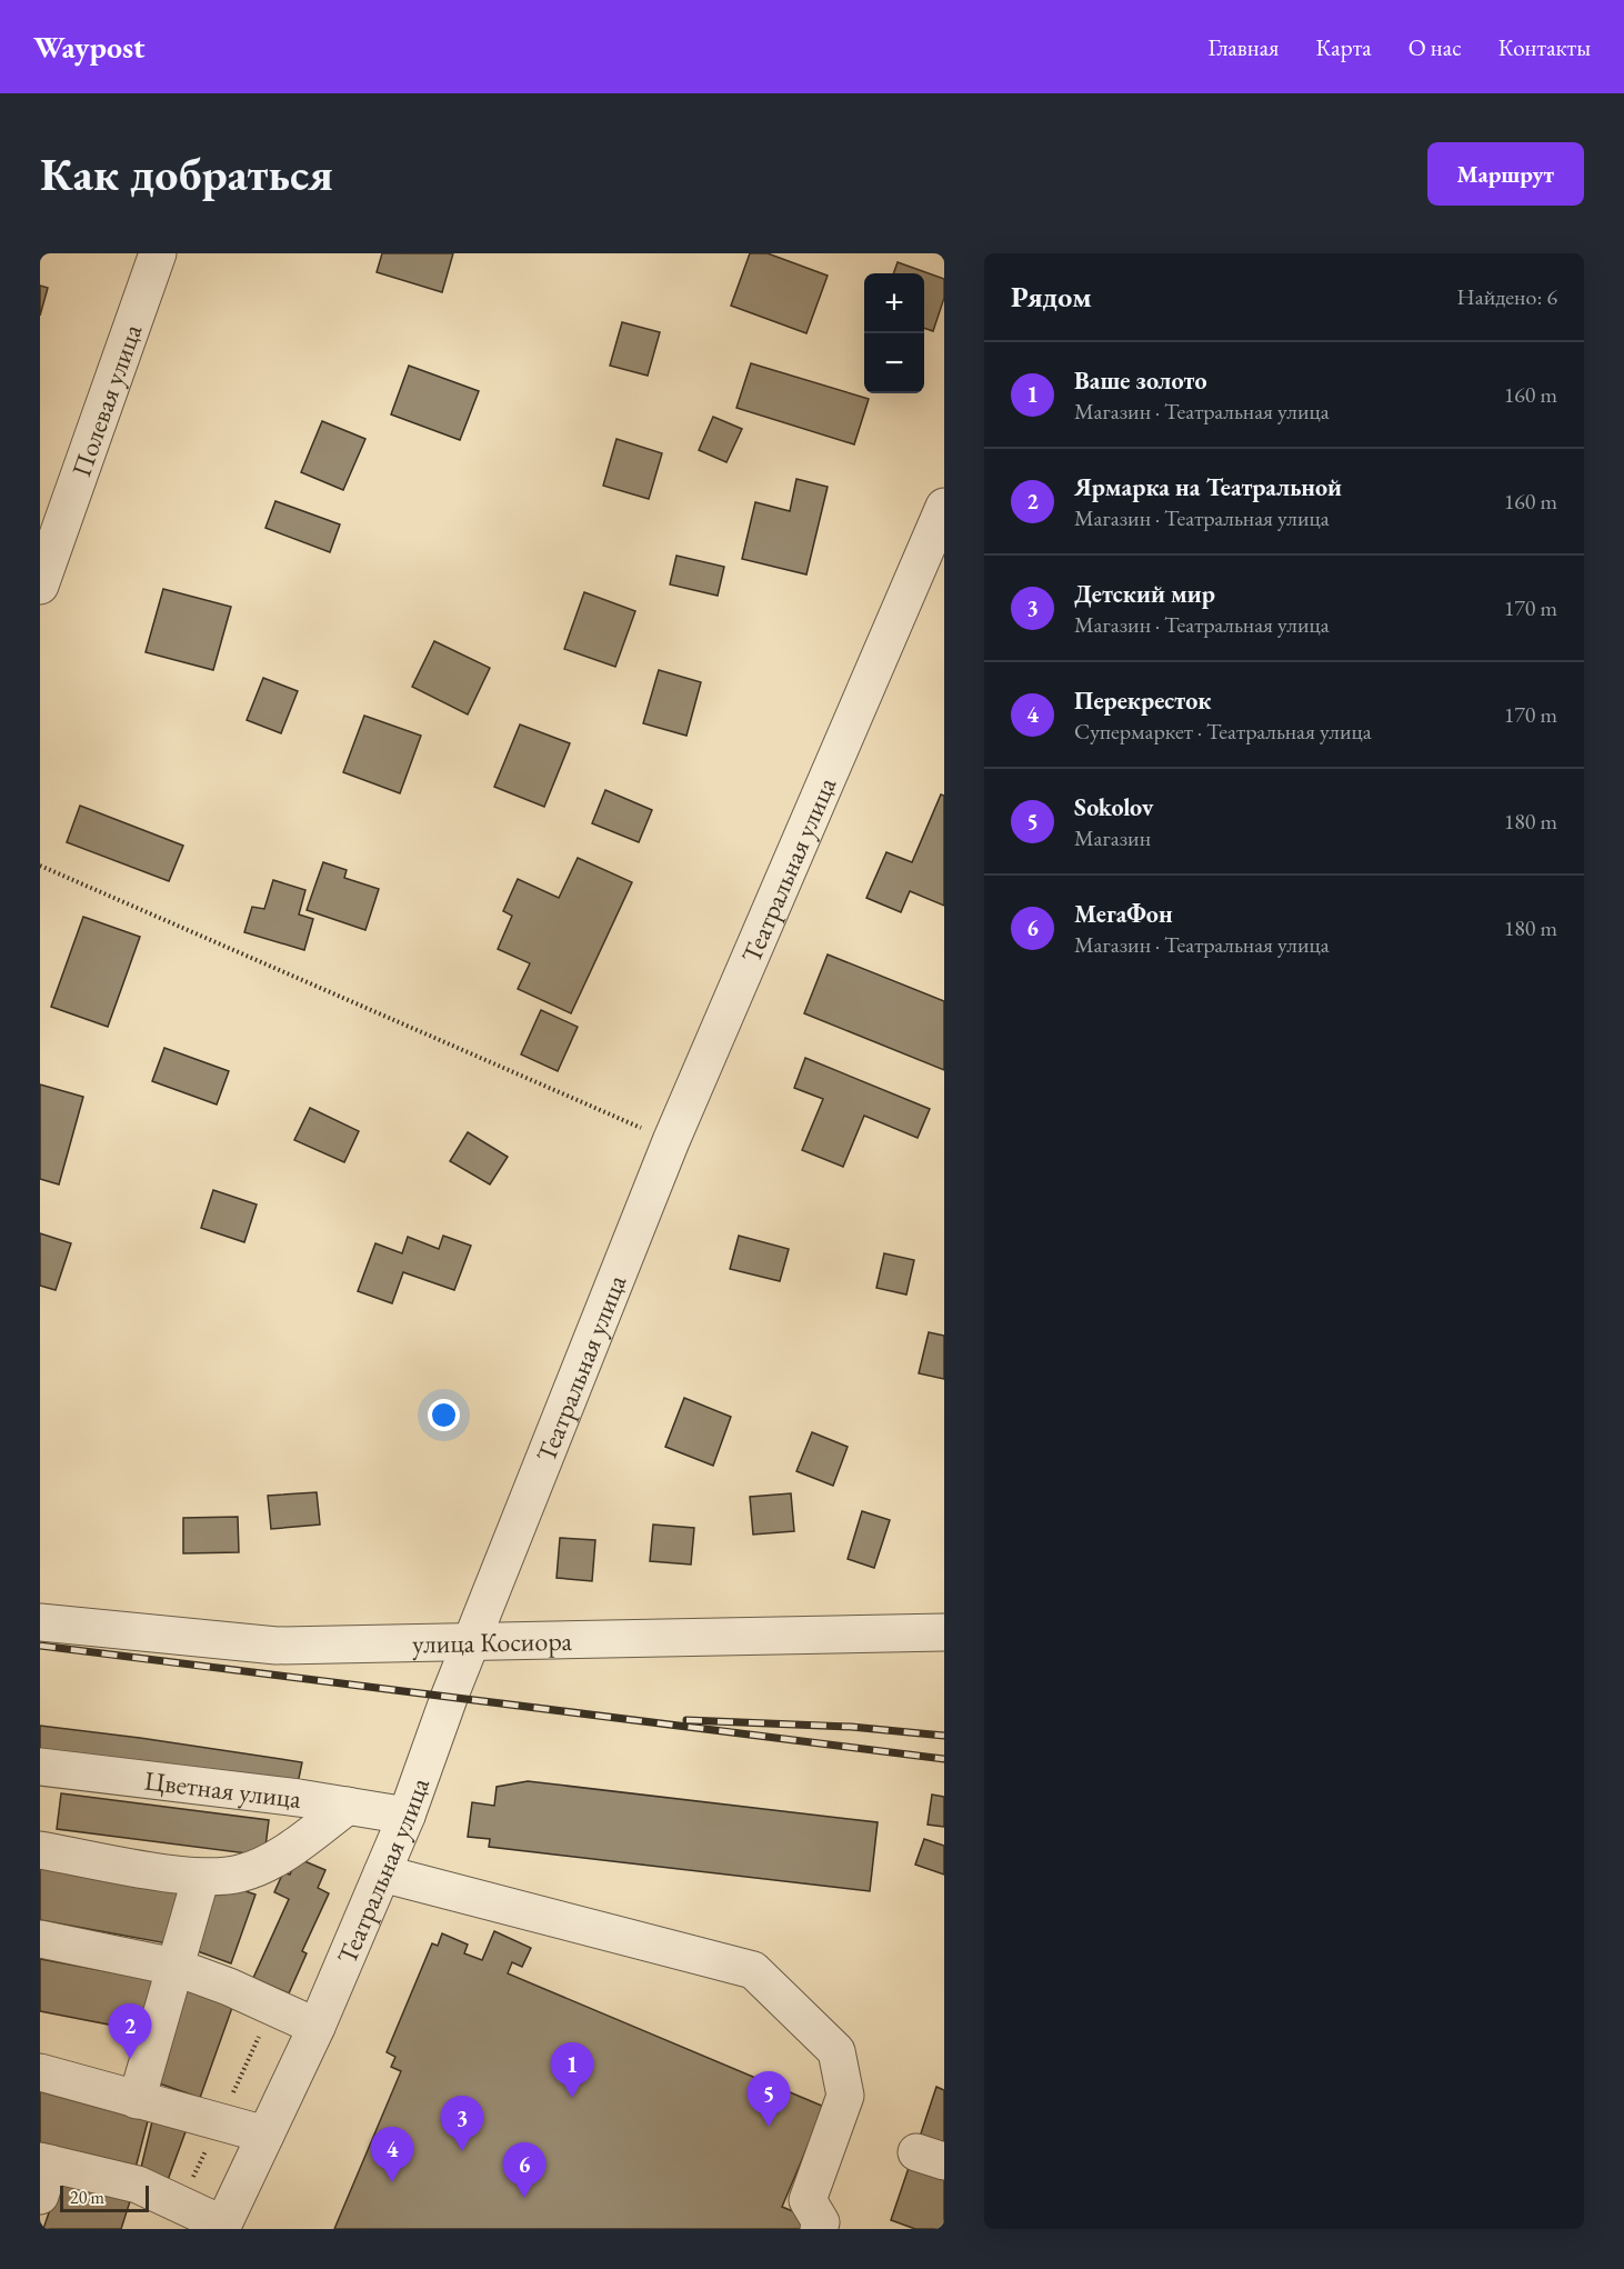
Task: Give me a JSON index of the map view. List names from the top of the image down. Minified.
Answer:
{"streets":{"street":["Полевая улица","Театральная улица","улица Косиора","Цветная улица"]},"crossings":[["Театральная улица","улица Косиора"],["Театральная улица","Цветная улица"]],"scale_bar":"20 m","page":{"header":"Waypost","nav":["Главная","Карта","О нас","Контакты"],"buttons":"Маршрут","title":"Как добраться","heading":["Рядом","Найдено: 6"],"map_buttons":["+","−"],"list":[{"mark":"1","name":"Ваше золото","note":"Магазин · Театральная улица","value":"160 m"},{"mark":"2","name":"Ярмарка на Театральной","note":"Магазин · Театральная улица","value":"160 m"},{"mark":"3","name":"Детский мир","note":"Магазин · Театральная улица","value":"170 m"},{"mark":"4","name":"Перекресток","note":"Супермаркет · Театральная улица","value":"170 m"},{"mark":"5","name":"Sokolov","note":"Магазин","value":"180 m"},{"mark":"6","name":"МегаФон","note":"Магазин · Театральная улица","value":"180 m"}],"pins":["2","1","5","3","4","6"],"scale":"20 m"}}
